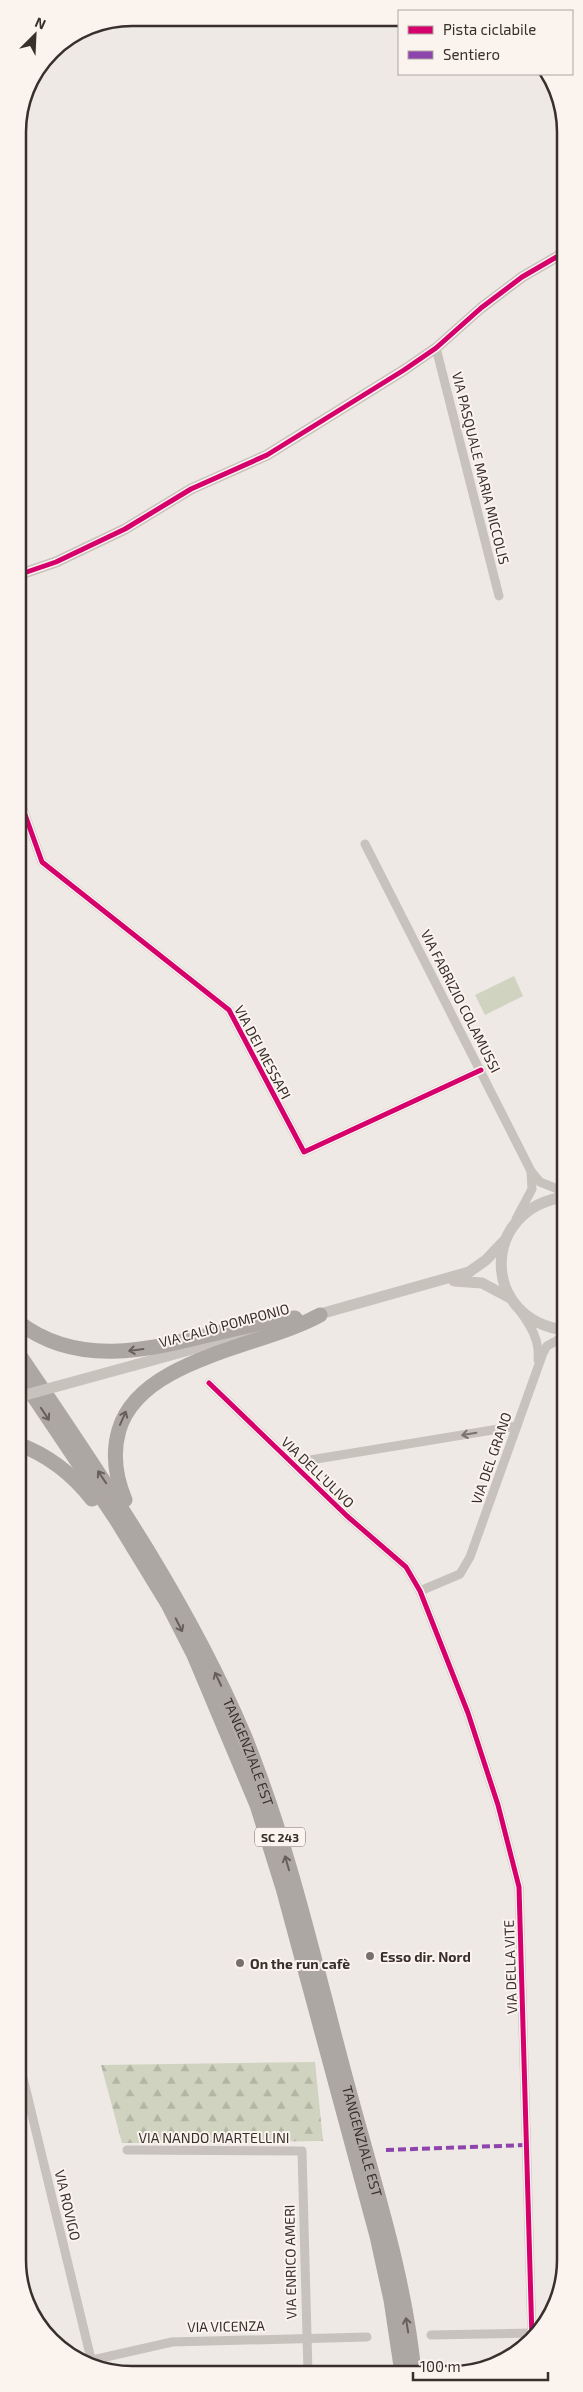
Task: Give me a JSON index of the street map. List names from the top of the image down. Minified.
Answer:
{"streets":{"highway":["TANGENZIALE EST","SC 243"],"street":["VIA PASQUALE MARIA MICCOLIS","VIA FABRIZIO COLAMUSSI","VIA DEI MESSAPI","VIA CALIÒ POMPONIO","VIA DEL GRANO","VIA DELL'ULIVO","VIA DELLA VITE","VIA NANDO MARTELLINI","VIA ROVIGO","VIA ENRICO AMERI","VIA VICENZA"]},"crossings":[["VIA FABRIZIO COLAMUSSI","VIA DEI MESSAPI"],["VIA DEL GRANO","VIA DELL'ULIVO"],["VIA DEL GRANO","VIA DELLA VITE"],["VIA DELL'ULIVO","VIA DELLA VITE"],["VIA NANDO MARTELLINI","VIA ENRICO AMERI"],["VIA ENRICO AMERI","VIA VICENZA"]],"places":["Esso dir. Nord","On the run cafè"],"legend":["Pista ciclabile","Sentiero"],"scale_bar":"100 m","north":"top right"}
